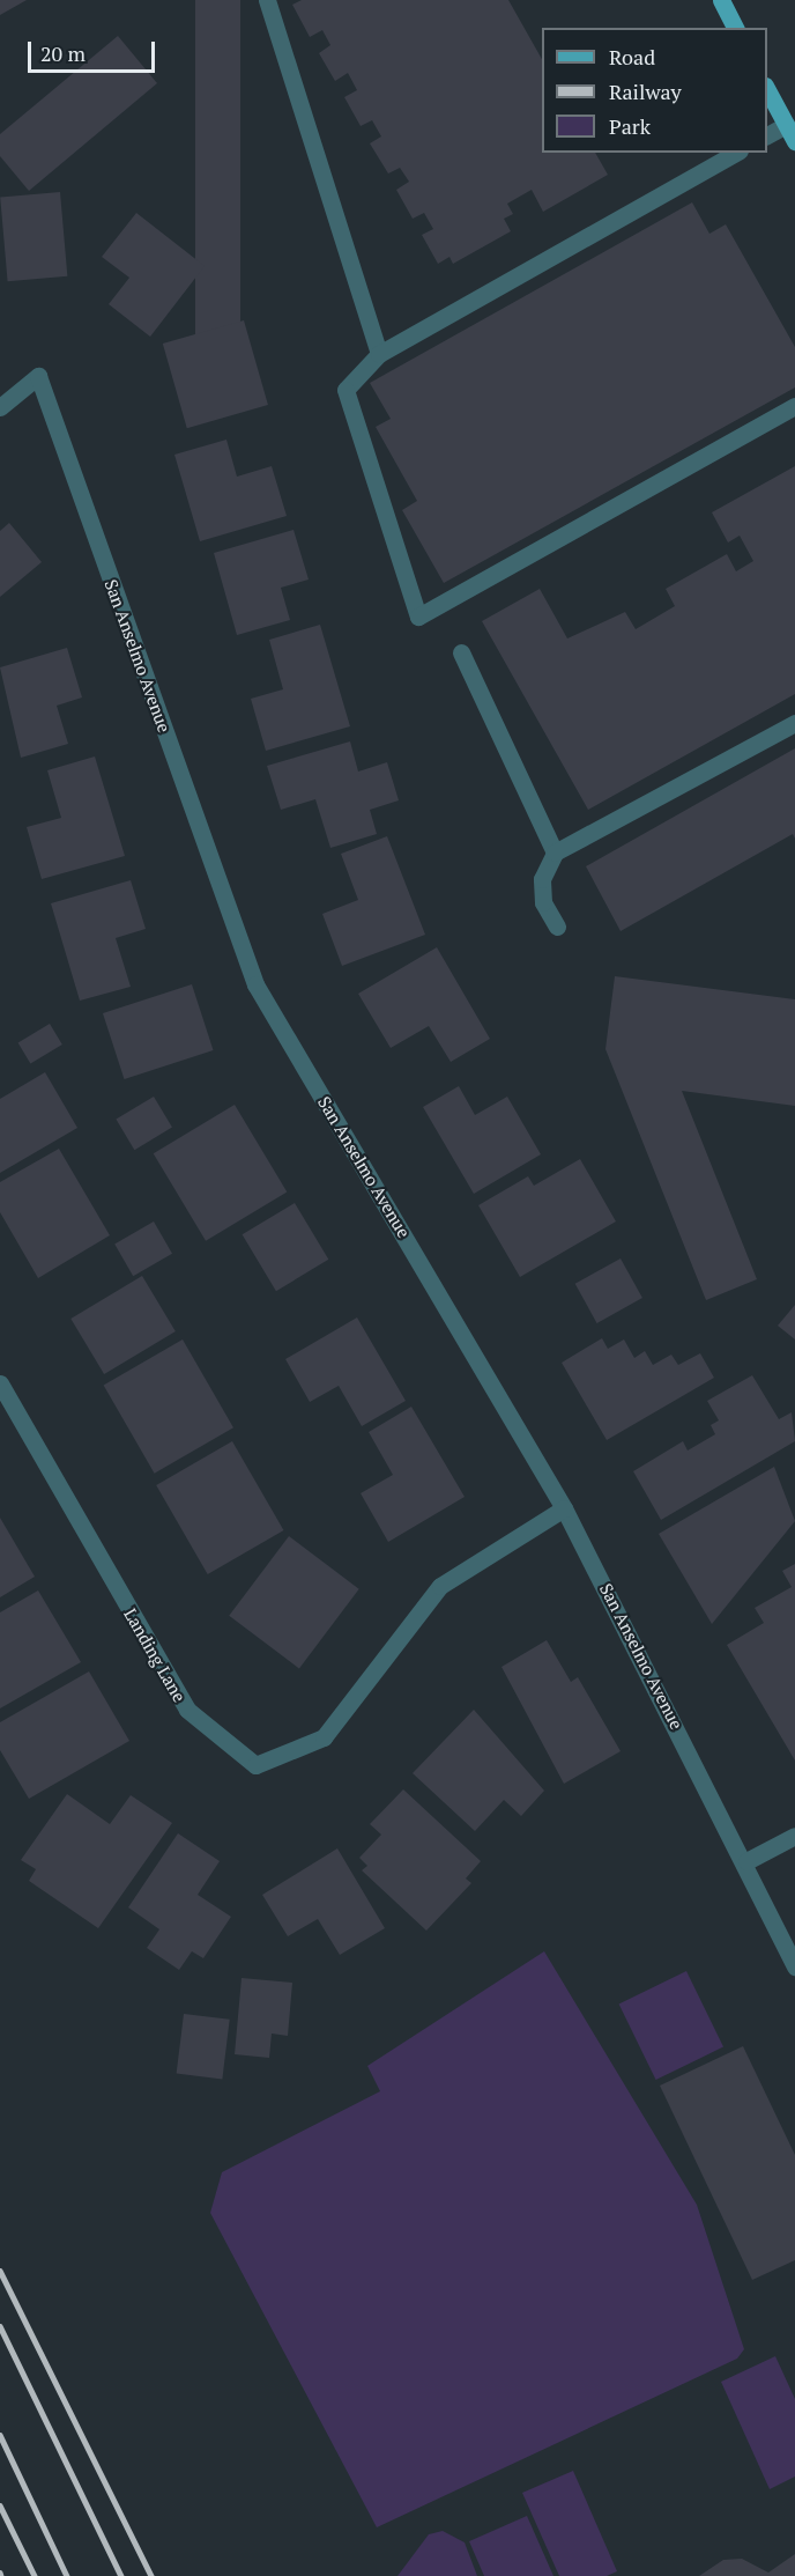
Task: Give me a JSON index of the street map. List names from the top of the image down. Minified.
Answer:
{"streets":{"street":["San Anselmo Avenue","Landing Lane"]},"crossings":[["San Anselmo Avenue","Landing Lane"]],"legend":["Road","Railway","Park"],"scale_bar":"20 m"}
